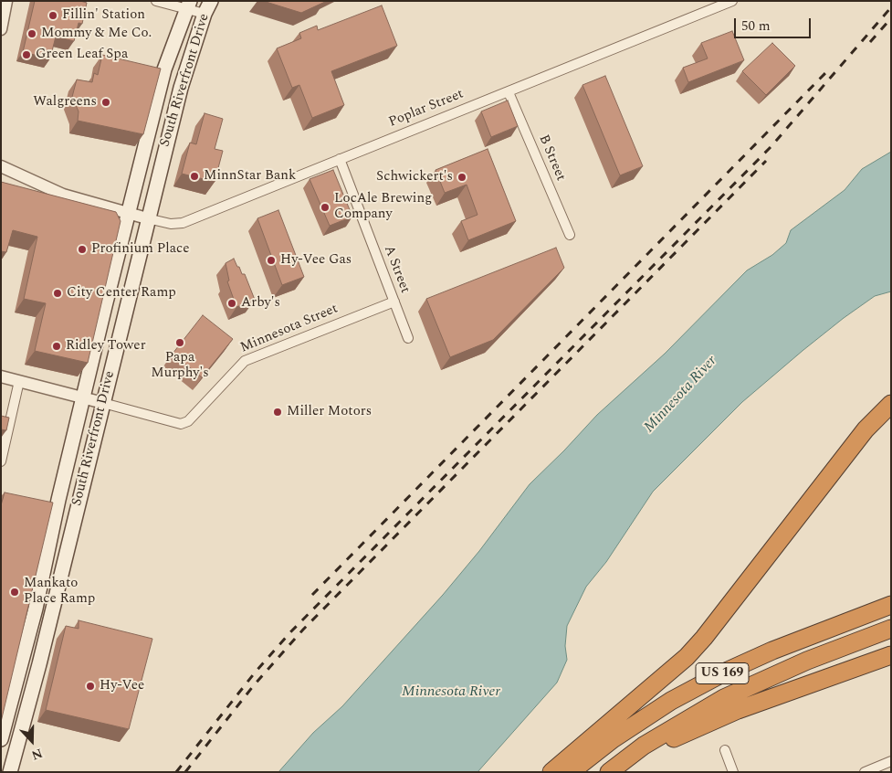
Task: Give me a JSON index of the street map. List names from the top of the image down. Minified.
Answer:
{"streets":{"highway":["US 169"],"main road":["South Riverfront Drive"],"street":["Poplar Street","B Street","A Street","Minnesota Street"]},"crossings":[["South Riverfront Drive","Poplar Street"],["South Riverfront Drive","Minnesota Street"],["Poplar Street","B Street"],["Poplar Street","A Street"],["A Street","Minnesota Street"]],"water":["Minnesota River"],"places":["Fillin' Station","Mommy & Me Co.","Green Leaf Spa","Walgreens","MinnStar Bank","Schwickert's","LocAle Brewing Company","Profinium Place","Hy-Vee Gas","City Center Ramp","Arby's","Papa Murphy's","Ridley Tower","Miller Motors","Mankato Place Ramp","Hy-Vee"],"scale_bar":"50 m","north":"bottom"}
